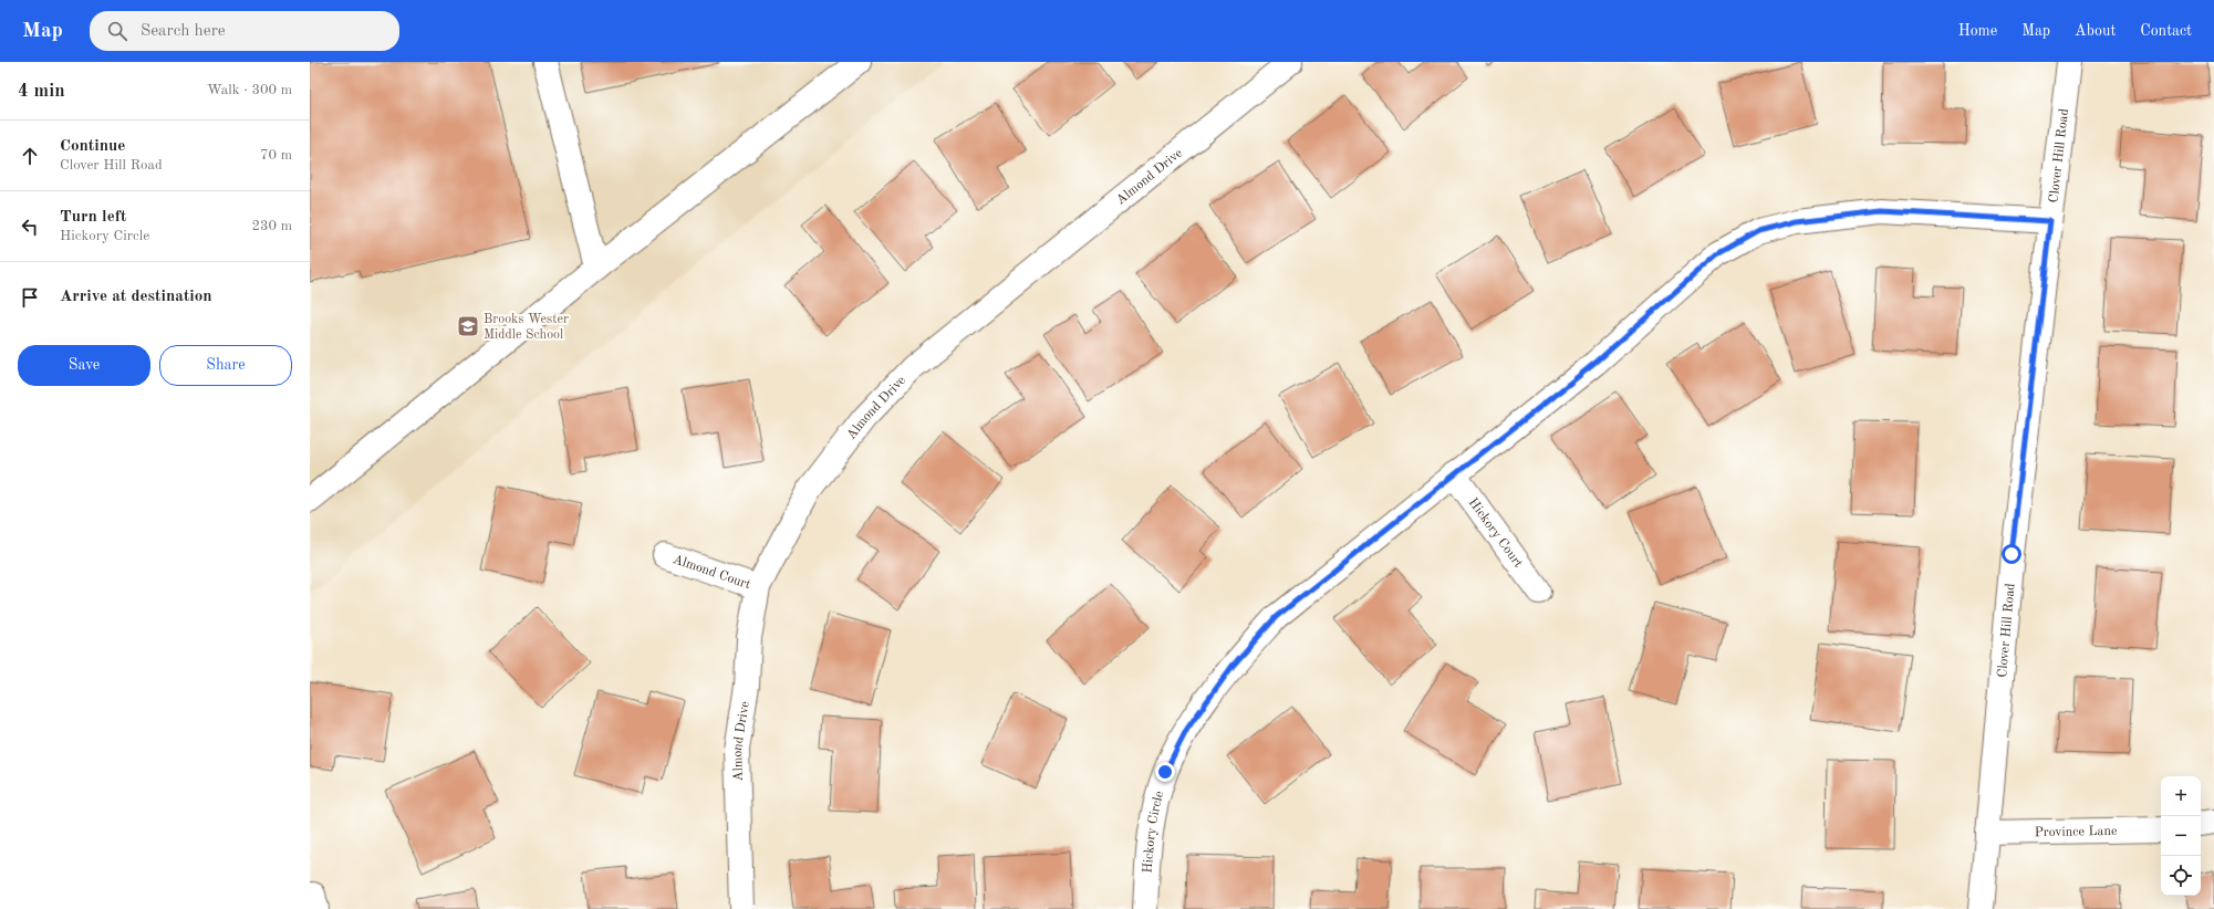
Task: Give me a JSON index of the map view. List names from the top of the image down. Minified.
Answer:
{"streets":{"street":["Clover Hill Road","Almond Drive","Hickory Court","Almond Court","Province Lane","Hickory Circle"]},"crossings":[["Clover Hill Road","Province Lane"],["Clover Hill Road","Hickory Circle"],["Almond Drive","Almond Court"],["Hickory Court","Hickory Circle"]],"places":{"school or university":["Brooks Wester Middle School"]},"page":{"header":"Map","search":"Search here","nav":["Home","Map","About","Contact"],"heading":["4 min","Walk · 300 m"],"list":[["Continue","Clover Hill Road","70 m"],["Turn left","Hickory Circle","230 m"],"Arrive at destination"],"buttons":["Save","Share"],"map_buttons":["+","−"]}}
